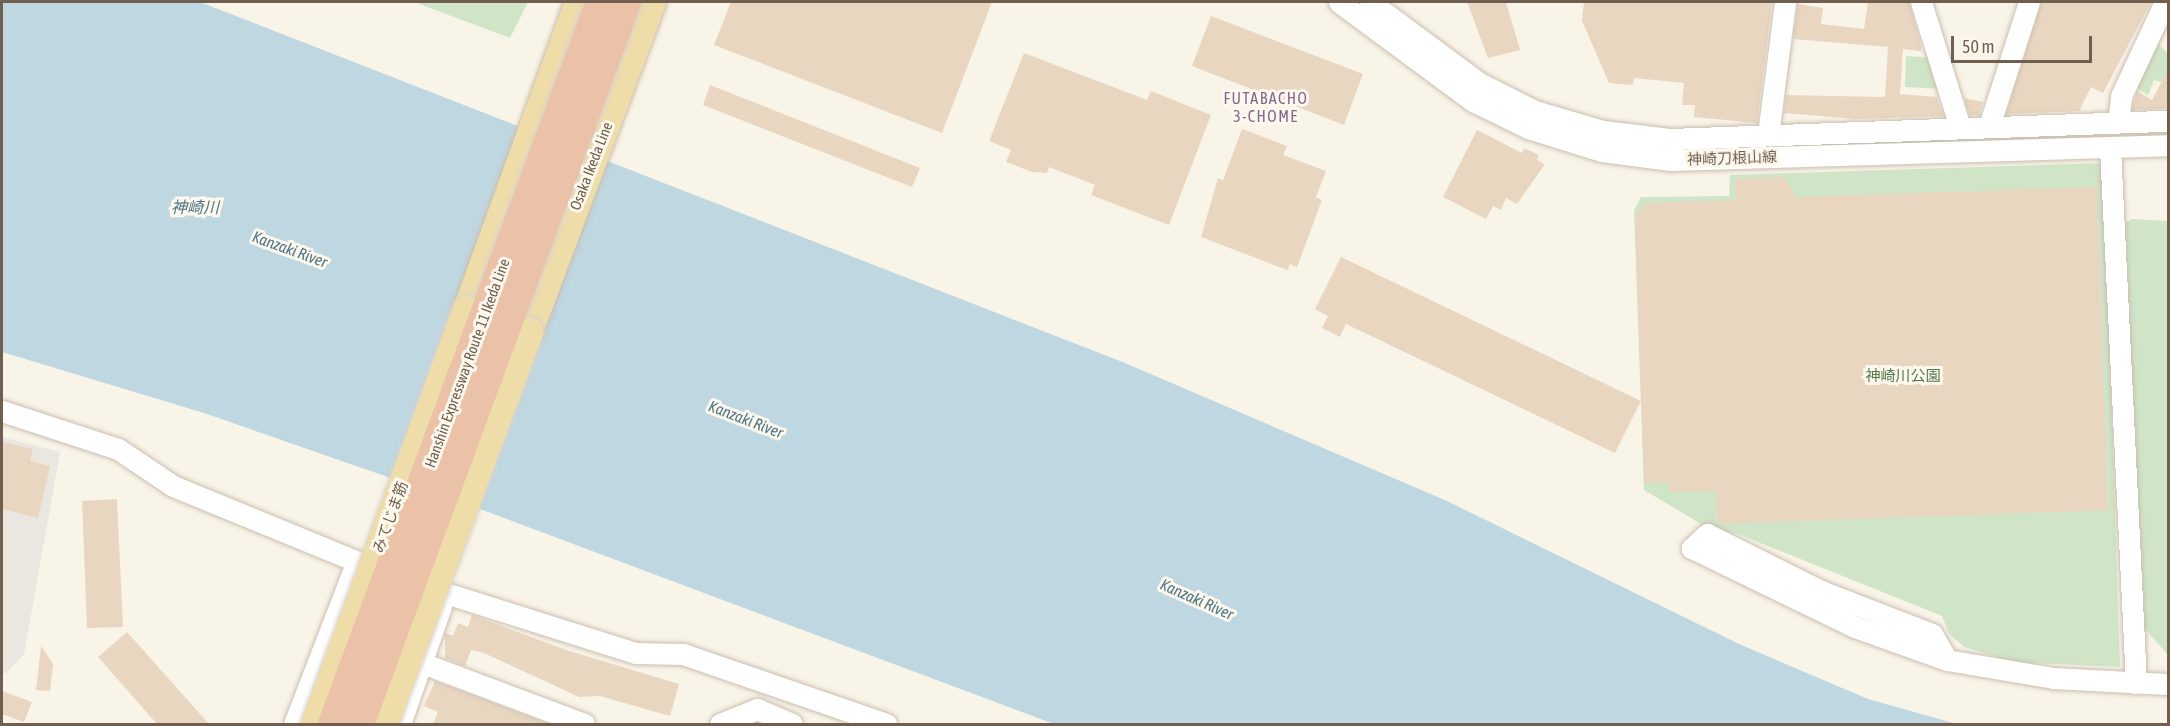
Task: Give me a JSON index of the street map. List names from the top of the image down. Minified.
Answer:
{"streets":{"highway":["Hanshin Expressway Route 11 Ikeda Line"],"main road":["Osaka Ikeda Line","みてじま筋"],"street":["神崎刀根山線"]},"districts":["FUTABACHO 3-CHOME"],"water":["神崎川","Kanzaki River"],"parks":["神崎川公園"],"scale_bar":"50 m"}
